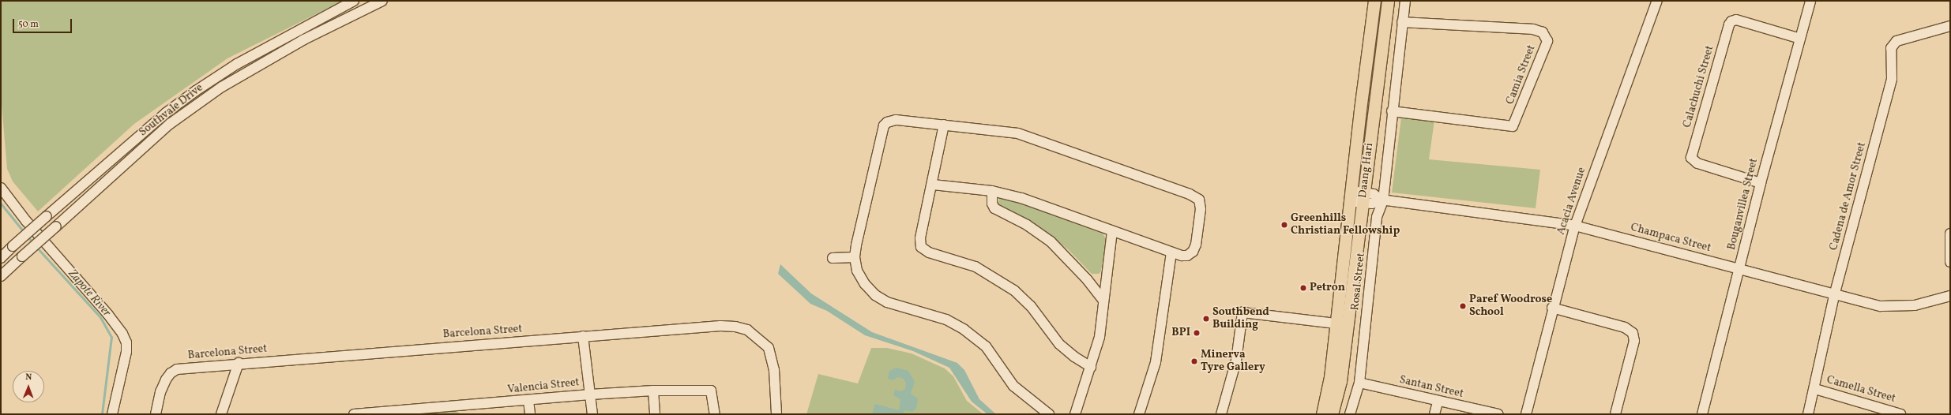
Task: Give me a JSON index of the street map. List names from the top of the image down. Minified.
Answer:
{"streets":{"main road":["Daang Hari"],"street":["Camia Street","Calachuchi Street","Southvale Drive","Cadena de Amor Street","Acacia Avenue","Bouganvillea Street","Champaca Street","Rosal Street","Barcelona Street","Valencia Street","Santan Street","Camella Street"]},"crossings":[["Camia Street","Rosal Street"],["Calachuchi Street","Bouganvillea Street"],["Daang Hari","Champaca Street"],["Daang Hari","Rosal Street"],["Cadena de Amor Street","Champaca Street"],["Cadena de Amor Street","Camella Street"],["Acacia Avenue","Champaca Street"],["Bouganvillea Street","Champaca Street"],["Champaca Street","Rosal Street"],["Rosal Street","Santan Street"]],"water":["Zapote River"],"places":["Greenhills Christian Fellowship","Petron","Paref Woodrose School","Southbend Building","BPI","Minerva Tyre Gallery"],"scale_bar":"50 m","north":"top"}
